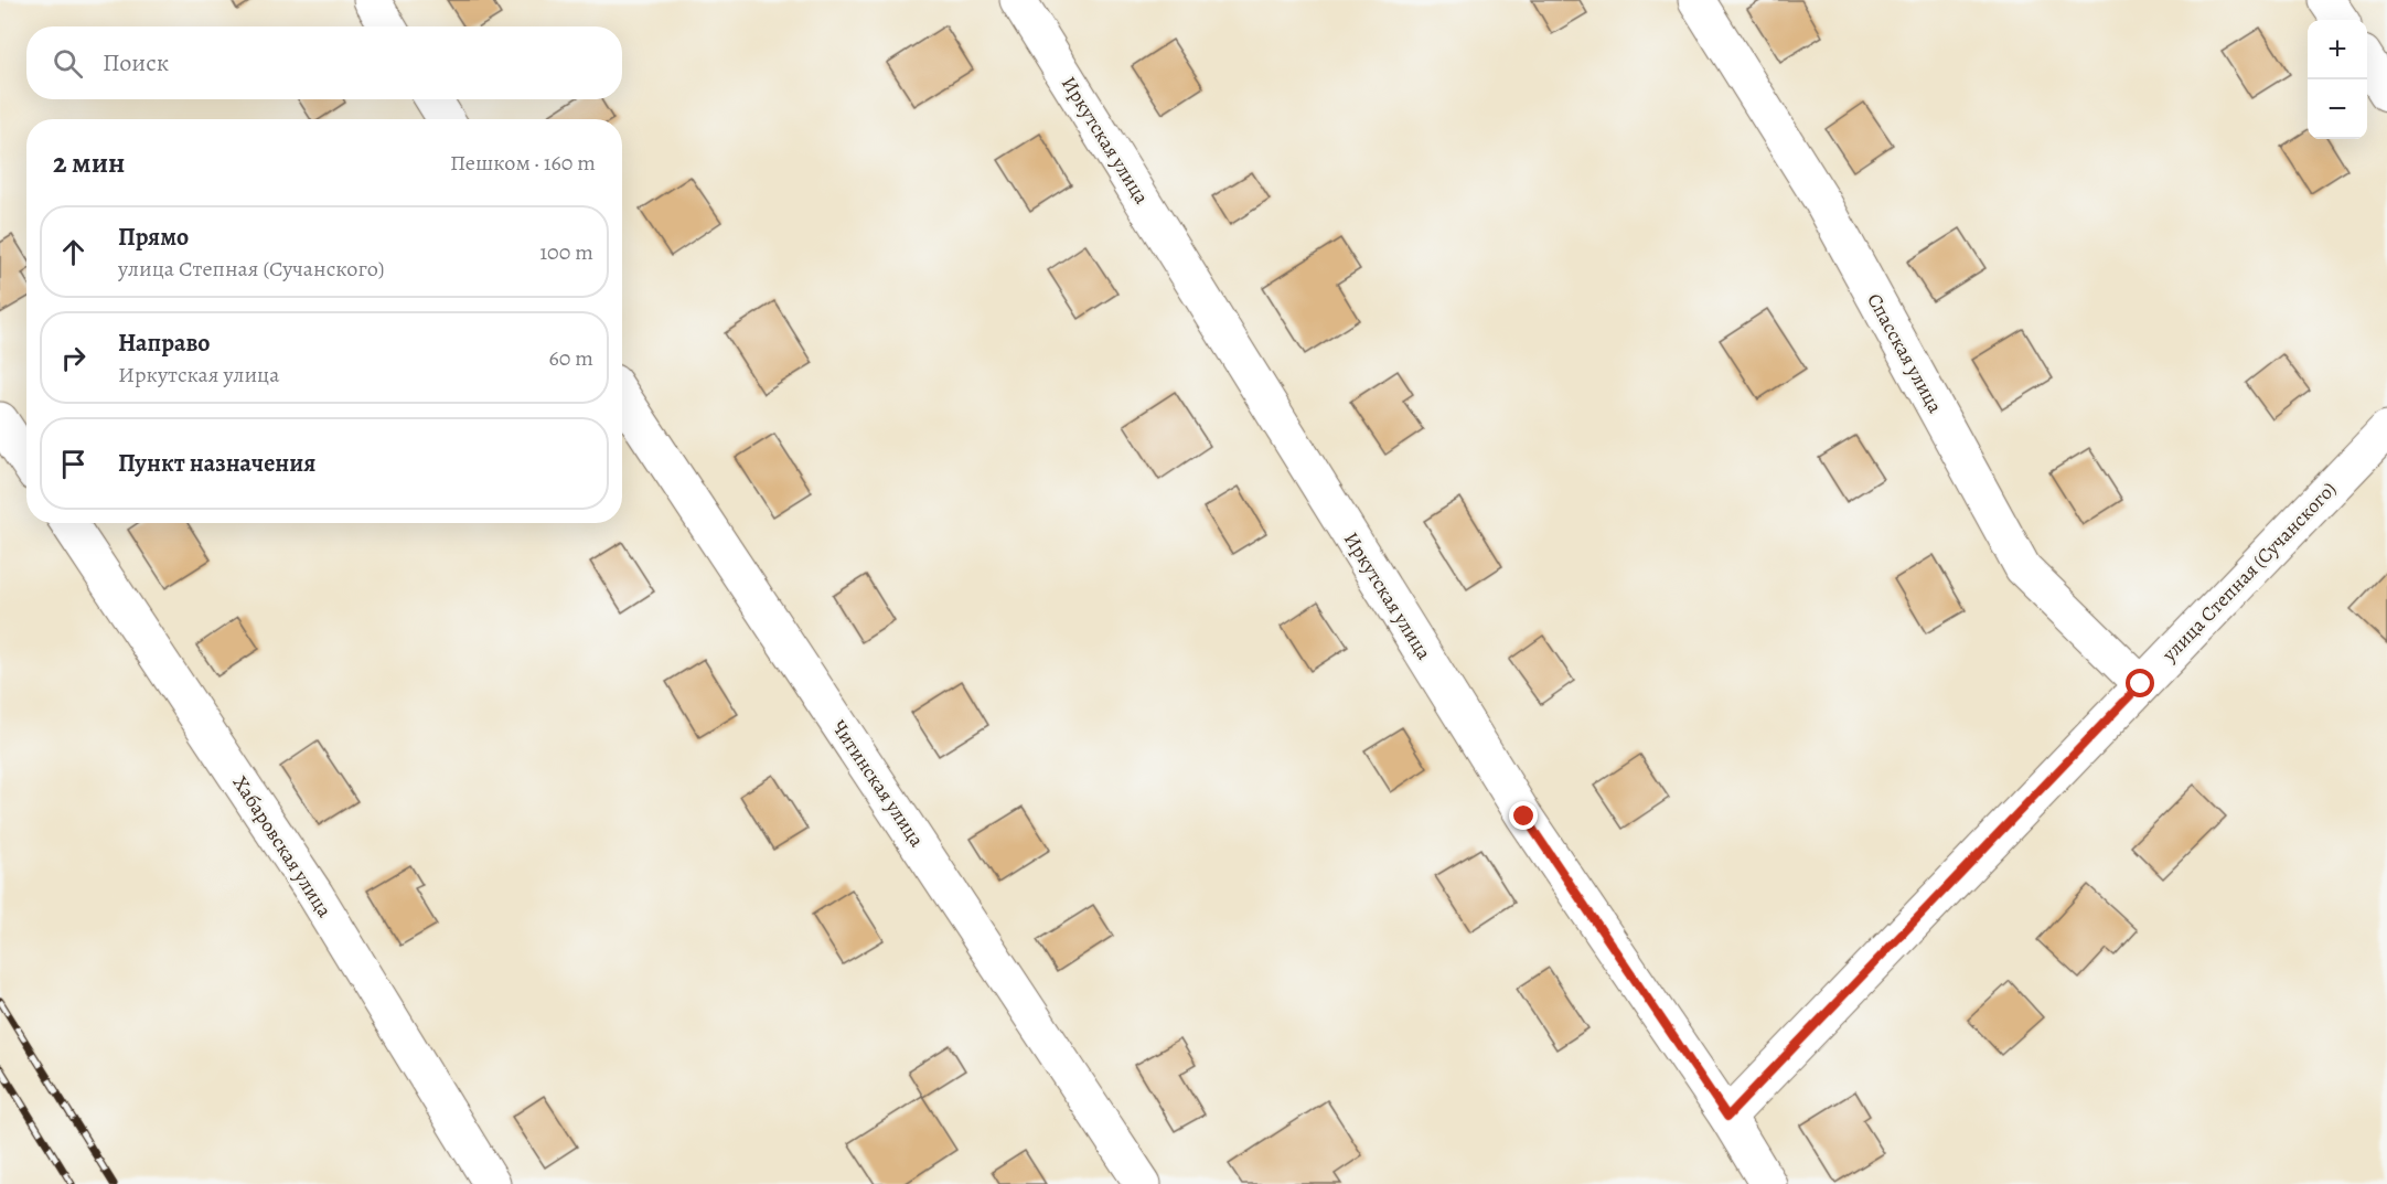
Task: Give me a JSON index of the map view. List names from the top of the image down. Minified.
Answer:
{"streets":{"street":["Иркутская улица","Спасская улица","улица Степная (Сучанского)","Читинская улица","Хабаровская улица"]},"crossings":[["Иркутская улица","улица Степная (Сучанского)"],["Спасская улица","улица Степная (Сучанского)"]],"page":{"map_buttons":["+","−"],"search":"Поиск","heading":["2 мин","Пешком · 160 m"],"list":[["Прямо","улица Степная (Сучанского)","100 m"],["Направо","Иркутская улица","60 m"],"Пункт назначения"]}}
